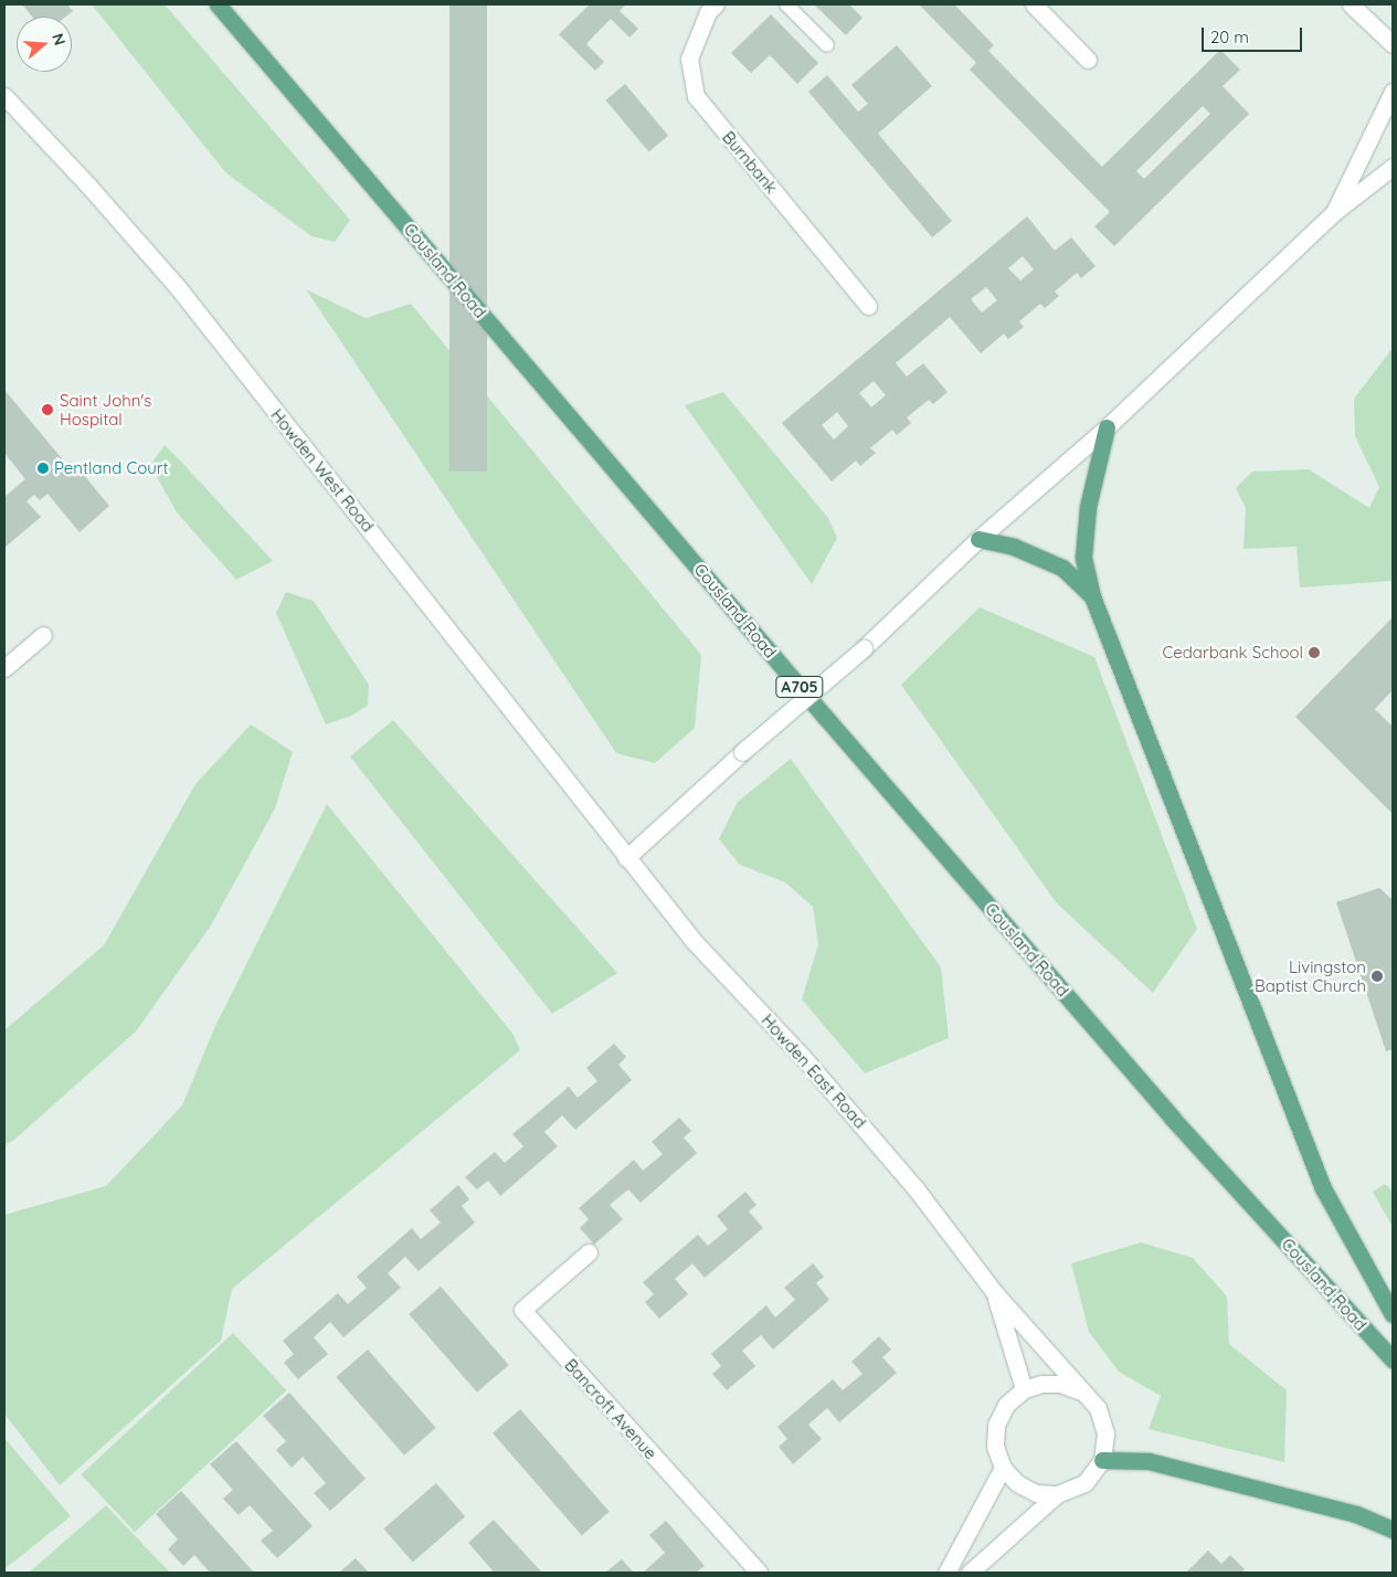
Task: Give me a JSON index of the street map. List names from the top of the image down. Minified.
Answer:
{"streets":{"main road":["Cousland Road","A705"],"street":["Burnbank","Howden West Road","Howden East Road","Bancroft Avenue"]},"crossings":[["Howden West Road","Howden East Road"]],"places":["Saint John's Hospital","Pentland Court","Cedarbank School","Livingston Baptist Church"],"scale_bar":"20 m","north":"right"}
